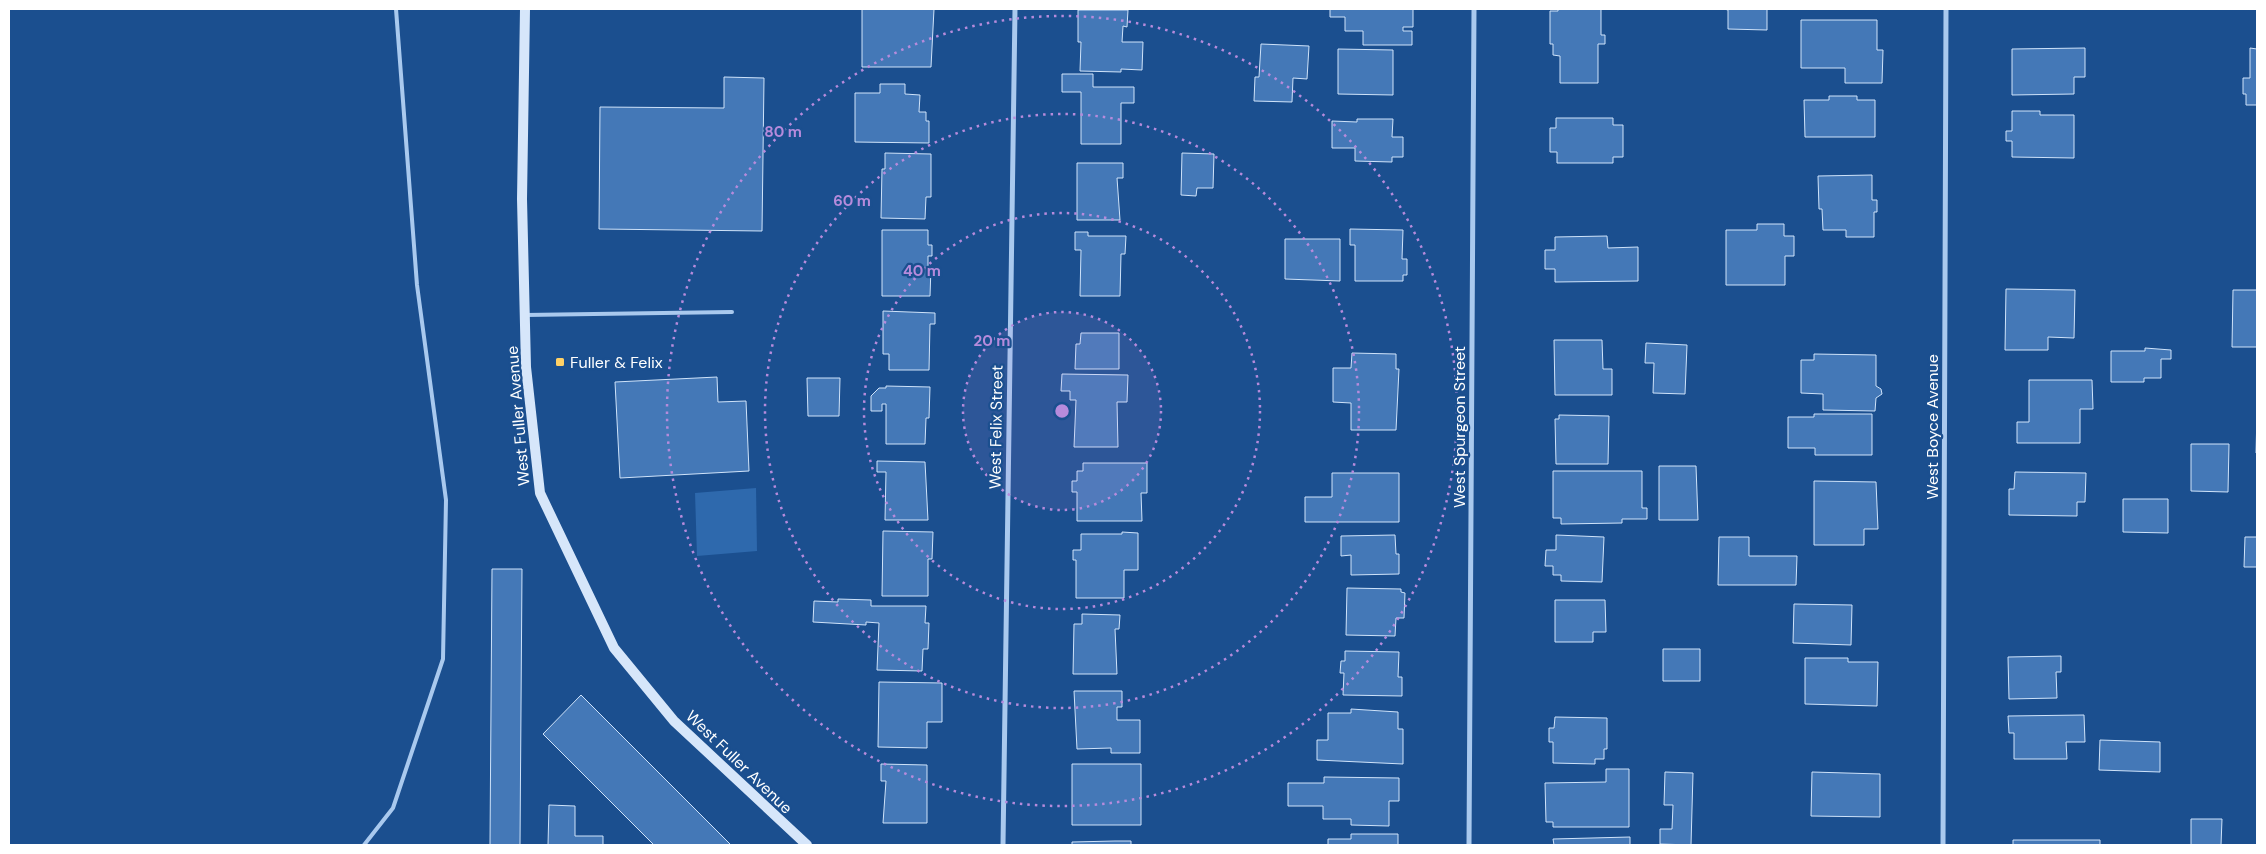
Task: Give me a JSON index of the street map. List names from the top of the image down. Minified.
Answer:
{"streets":{"street":["West Fuller Avenue","West Felix Street","West Spurgeon Street","West Boyce Avenue"]},"places":{"transit":["Fuller & Felix"]},"rings":["80 m","60 m","40 m","20 m"]}
